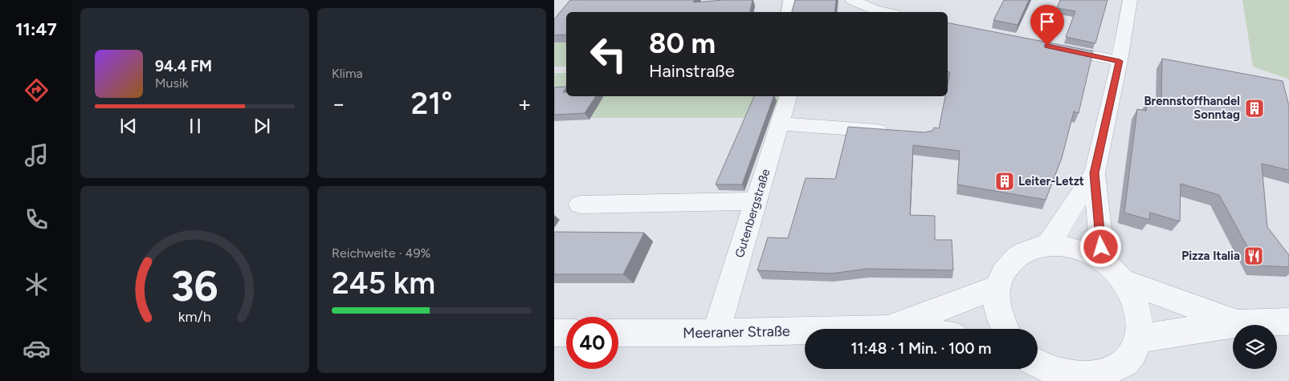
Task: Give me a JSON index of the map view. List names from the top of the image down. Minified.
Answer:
{"streets":{"street":["Gutenbergstraße","Meeraner Straße"]},"crossings":[["Gutenbergstraße","Meeraner Straße"]],"places":{"building":["Brennstoffhandel Sonntag","Leiter-Letzt"],"restaurant":["Pizza Italia"]},"page":{"tabs":"11:47","tile":["Klima",["Reichweite · 49%","245 km"]],"turn":["80 m","Hainstraße"],"song":["94.4 FM","Musik"],"heat":["−","21°","+"],"limit":"40","trip":"11:48 · 1 Min. · 100 m","gauge":["36","km/h"]}}
